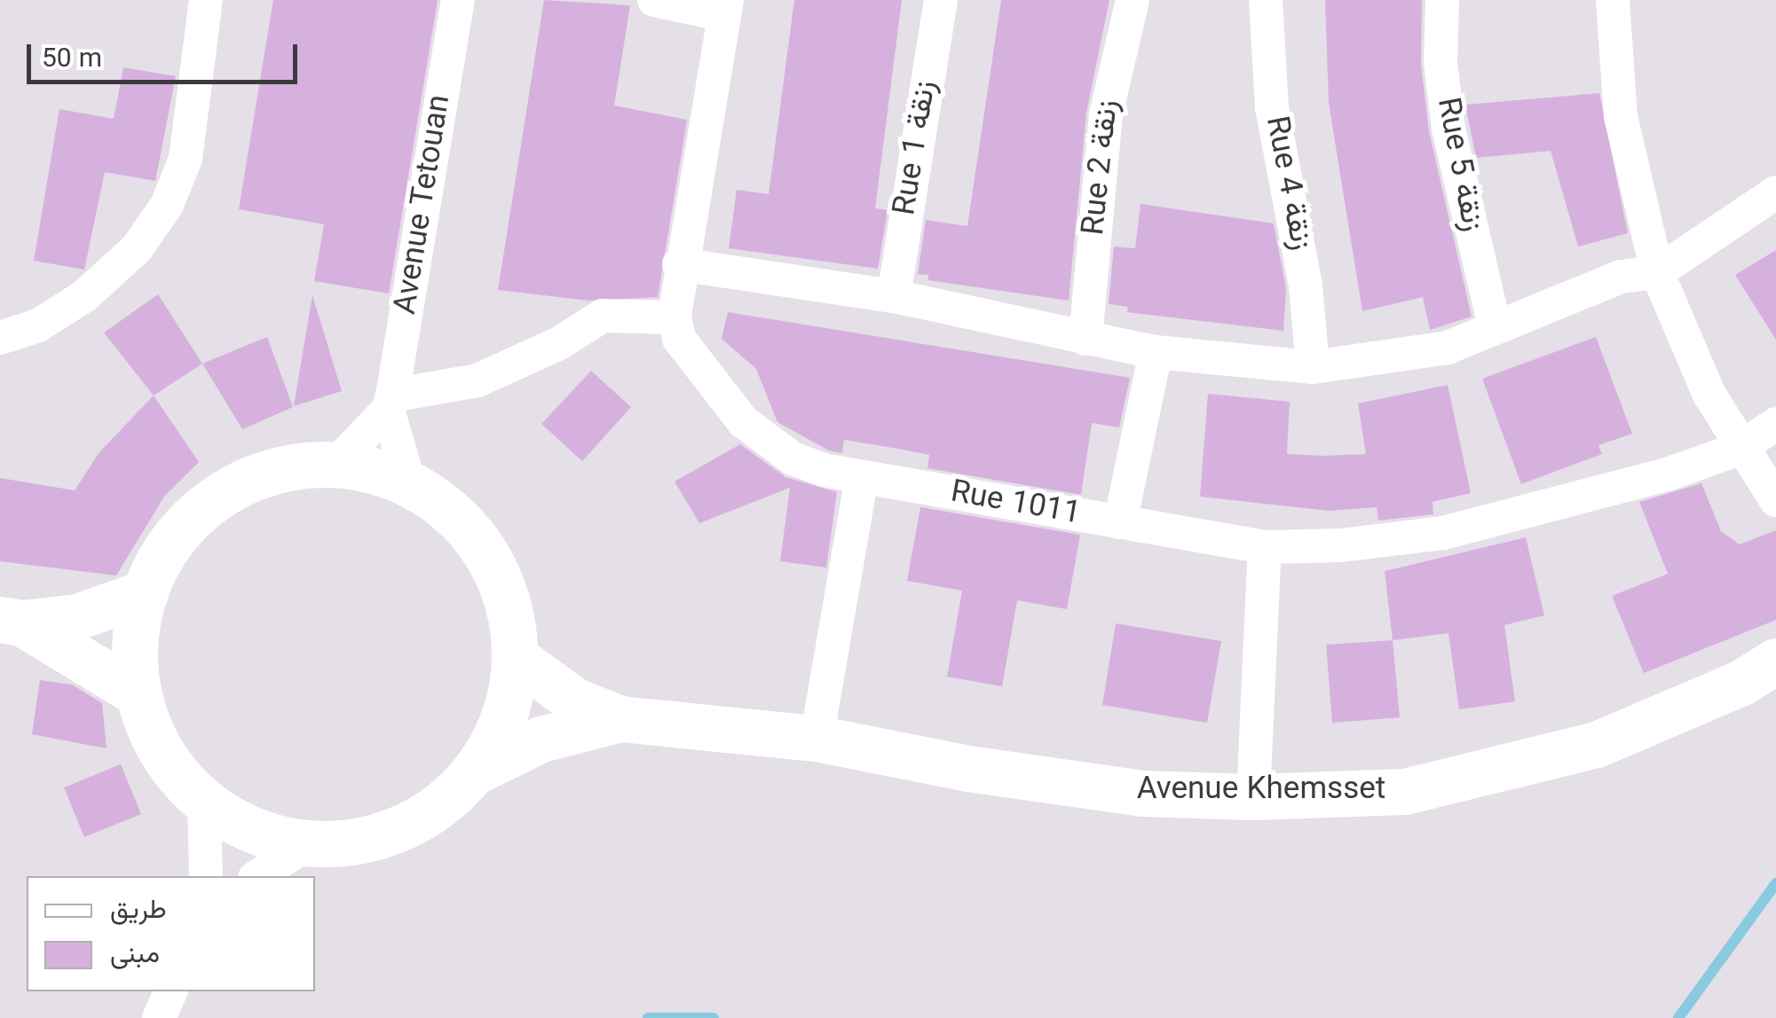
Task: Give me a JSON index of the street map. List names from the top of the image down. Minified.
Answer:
{"streets":{"street":["Rue 1 زنقة","Rue 5 زنقة","Rue 2 زنقة","Rue 4 زنقة","Avenue Tetouan","Rue 1011","Avenue Khemsset"]},"legend":["طريق","مبنى"],"scale_bar":"50 m"}
